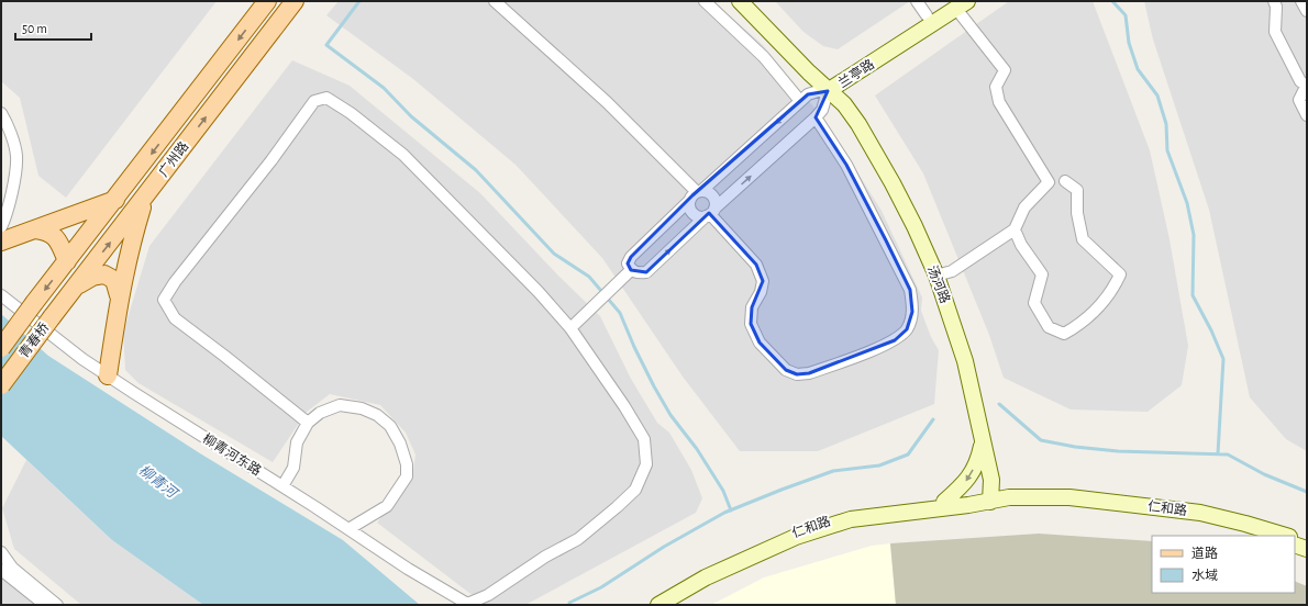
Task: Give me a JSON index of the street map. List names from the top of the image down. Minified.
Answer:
{"streets":{"main road":["广州路","青春桥"],"street":["兰亭路","汤河路","柳青河东路","仁和路"]},"crossings":[["兰亭路","汤河路"],["广州路","青春桥"],["汤河路","仁和路"]],"water":["柳青河"],"legend":["道路","水域"],"scale_bar":"50 m"}
